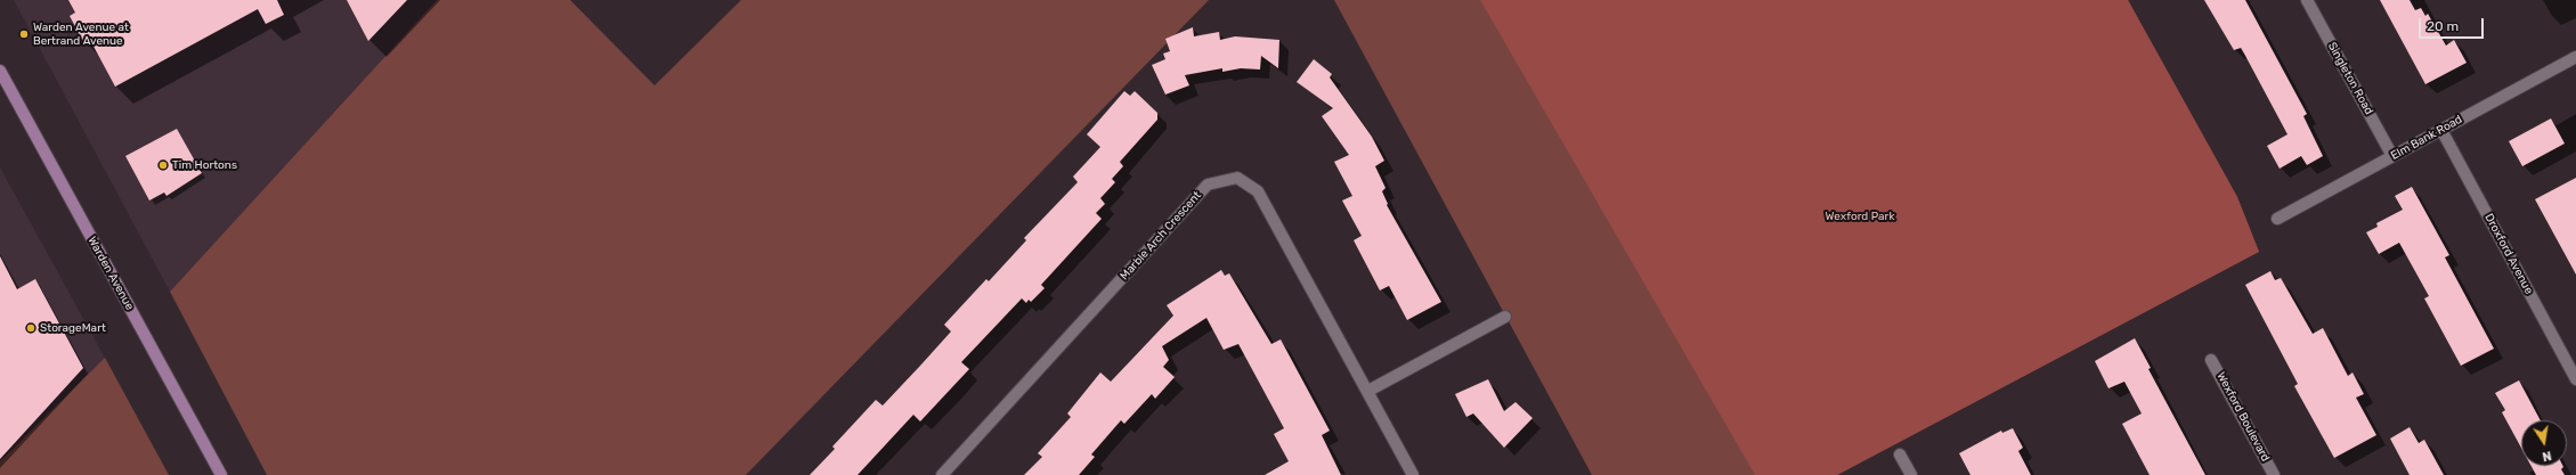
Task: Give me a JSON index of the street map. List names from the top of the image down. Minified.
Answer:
{"streets":{"main road":["Warden Avenue"],"street":["Singleton Road","Elm Bank Road","Marble Arch Crescent","Droxford Avenue","Wexford Boulevard"]},"crossings":[["Singleton Road","Elm Bank Road"],["Elm Bank Road","Droxford Avenue"]],"parks":["Wexford Park"],"places":["Warden Avenue at Bertrand Avenue","Tim Hortons","StorageMart"],"scale_bar":"20 m","north":"bottom"}
